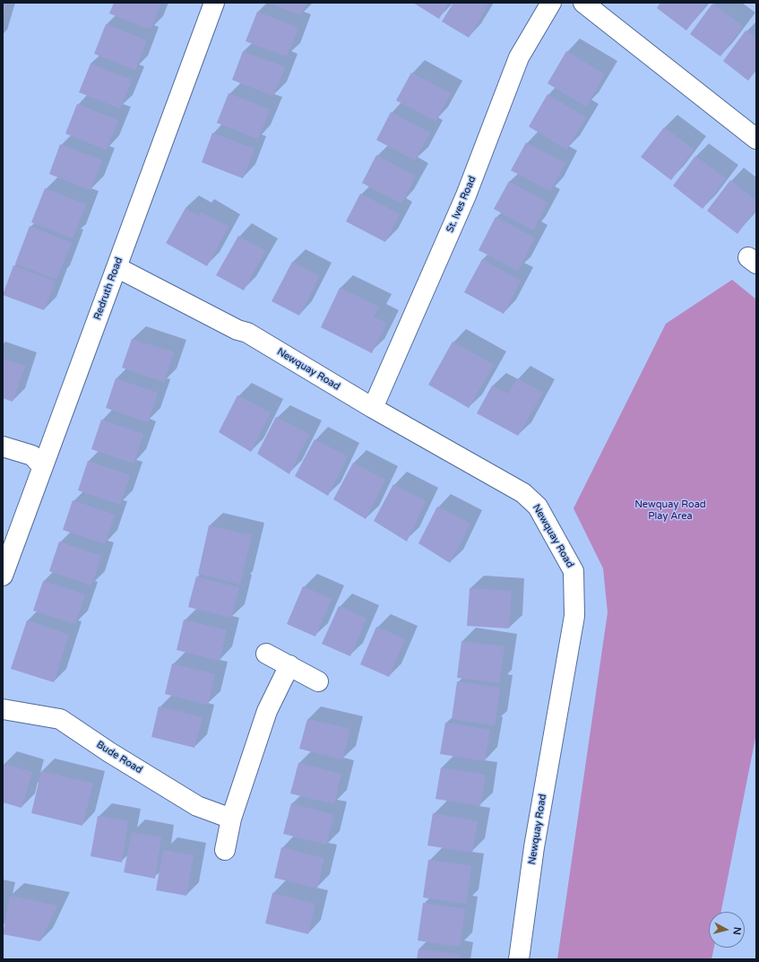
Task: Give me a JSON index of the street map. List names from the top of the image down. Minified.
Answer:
{"streets":{"street":["St. Ives Road","Redruth Road","Newquay Road","Bude Road"]},"crossings":[["St. Ives Road","Newquay Road"],["Redruth Road","Newquay Road"]],"parks":["Newquay Road Play Area"],"north":"right"}
